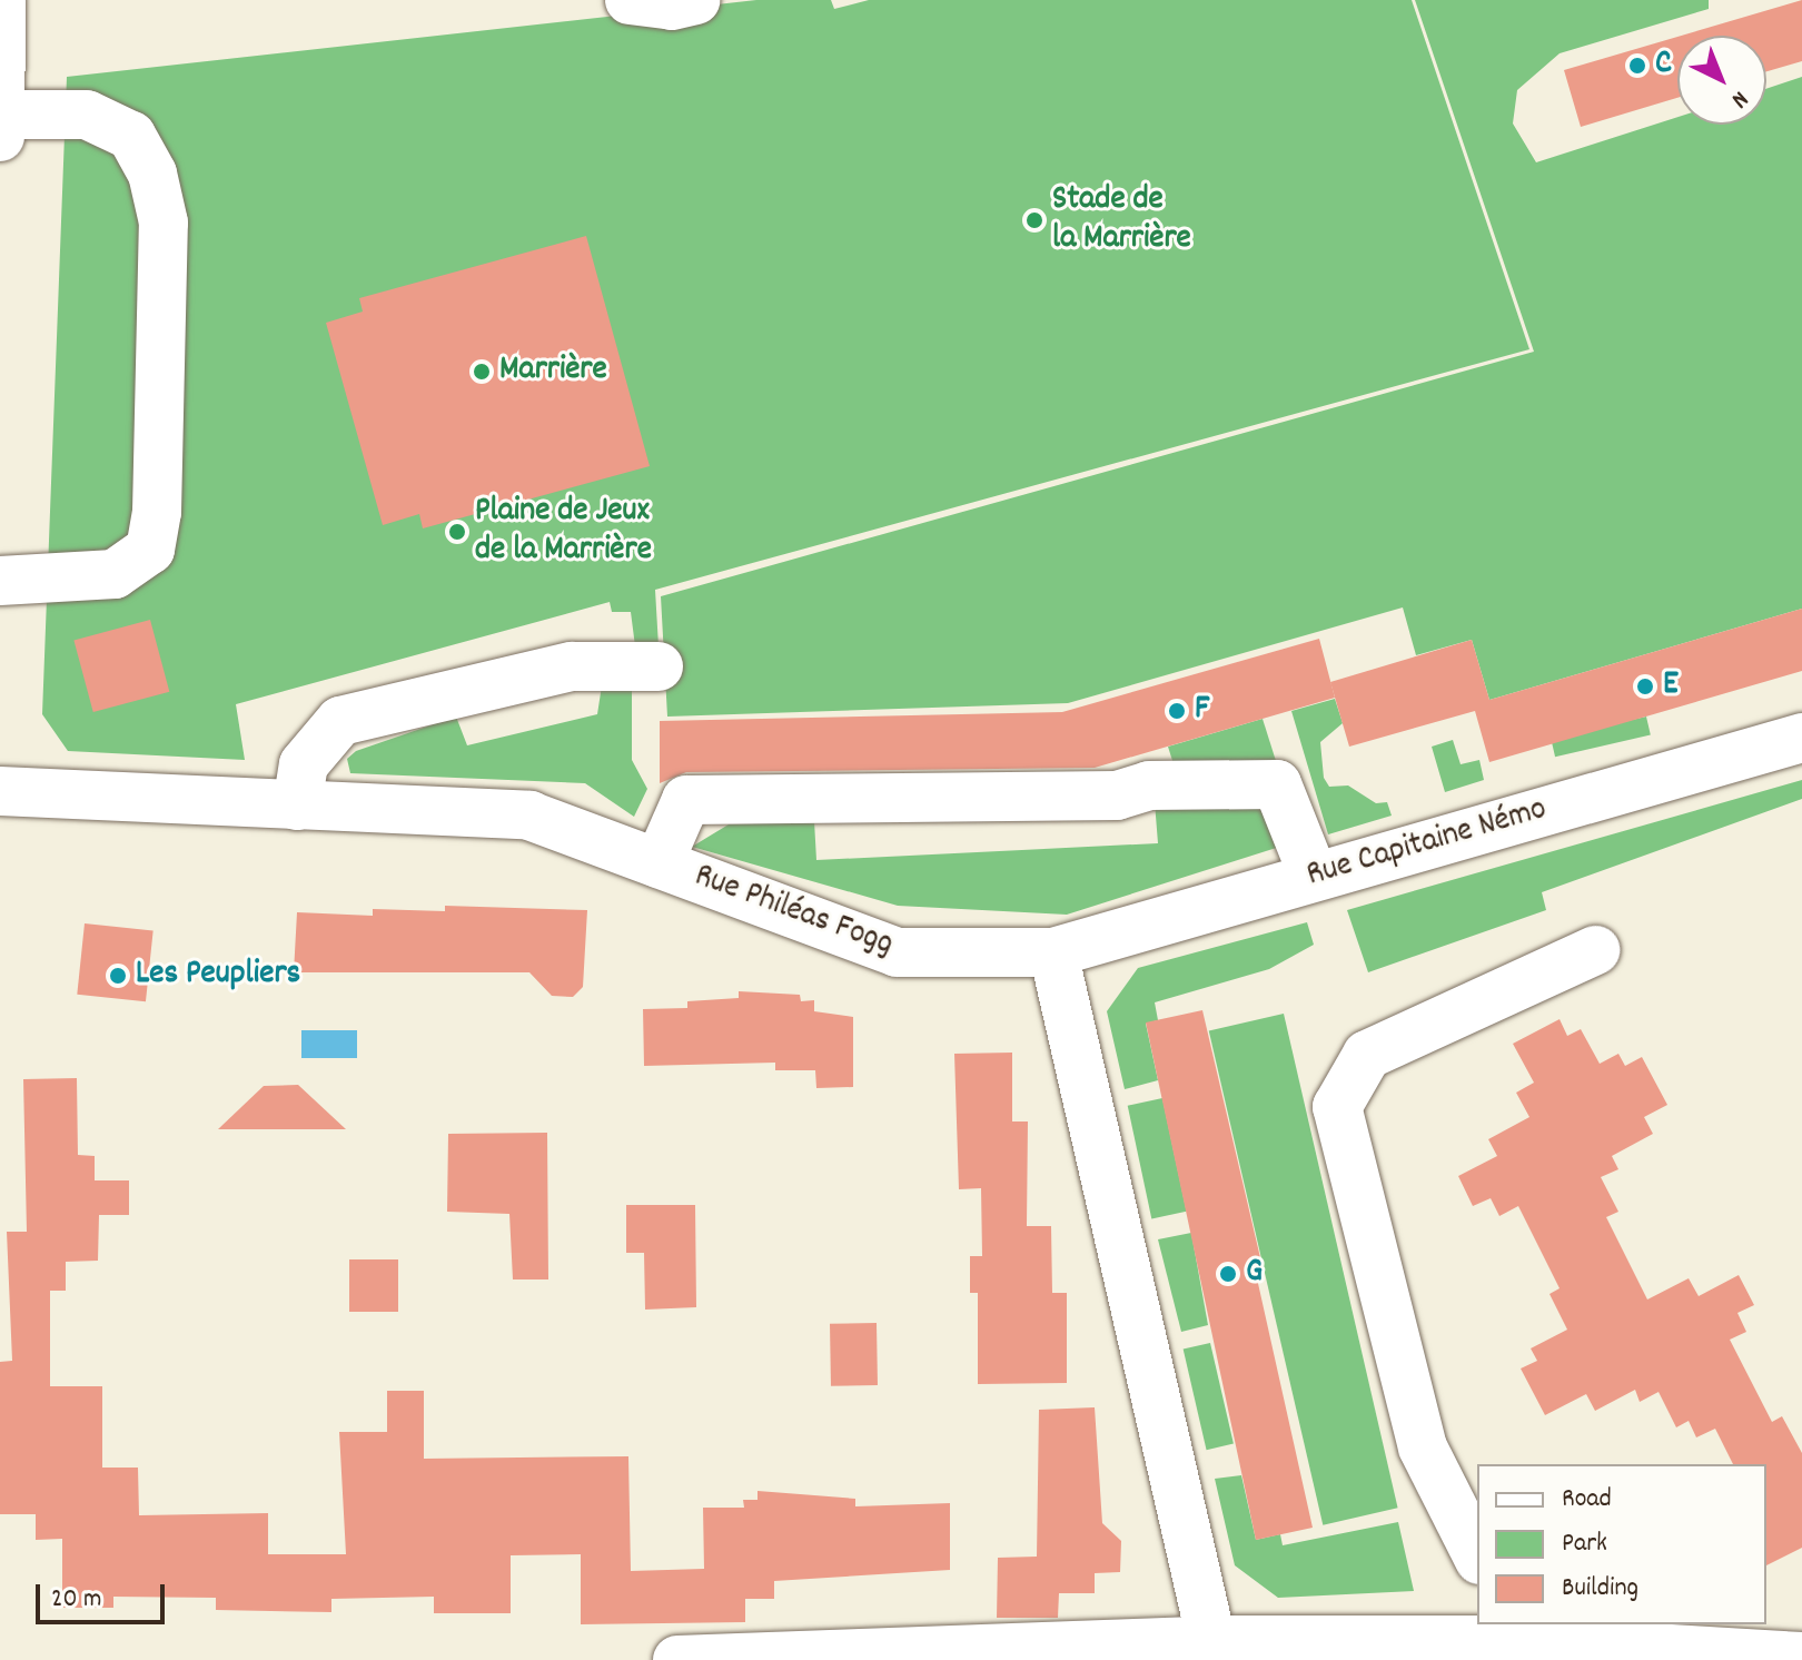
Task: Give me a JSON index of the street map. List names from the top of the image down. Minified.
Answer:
{"streets":{"street":["Rue Capitaine Némo","Rue Philéas Fogg"]},"crossings":[["Rue Capitaine Némo","Rue Philéas Fogg"]],"places":["C","Stade de la Marrière","Marrière","Plaine de Jeux de la Marrière","E","F","Les Peupliers","G"],"legend":["Road","Park","Building"],"scale_bar":"20 m","north":"bottom right"}
